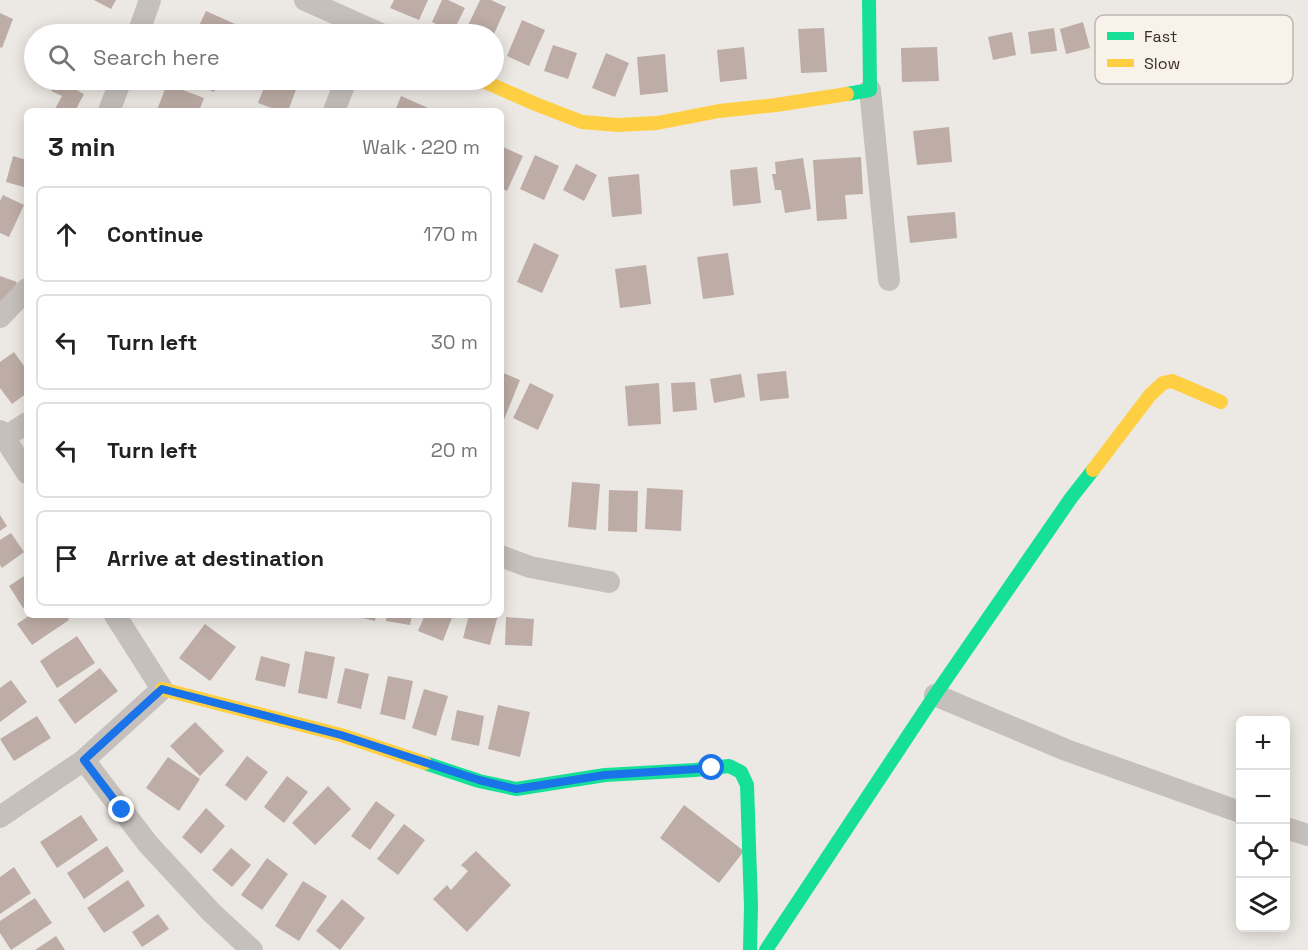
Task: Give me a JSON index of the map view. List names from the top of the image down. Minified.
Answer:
{"legend":["Fast","Slow"],"page":{"search":"Search here","heading":["3 min","Walk · 220 m"],"list":[["Continue","170 m"],["Turn left","30 m"],["Turn left","20 m"],"Arrive at destination"],"map_buttons":["+","−"]}}
